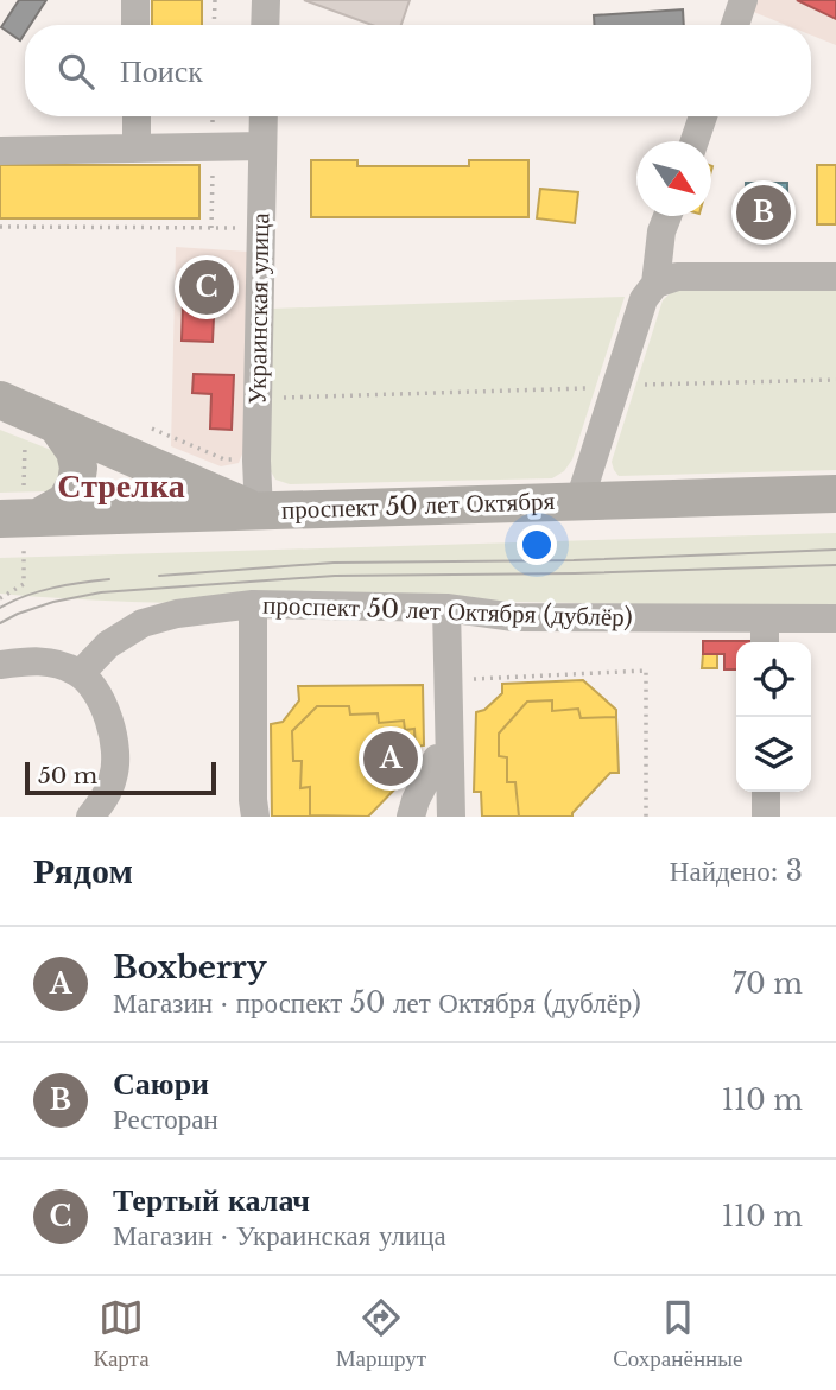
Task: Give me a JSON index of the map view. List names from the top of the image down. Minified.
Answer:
{"streets":{"main road":["проспект 50 лет Октября"],"street":["Украинская улица","проспект 50 лет Октября (дублёр)"]},"crossings":[["Украинская улица","проспект 50 лет Октября"]],"districts":["Стрелка"],"scale_bar":"50 m","north":"bottom right","page":{"search":"Поиск","pins":["B","C","A"],"scale":"50 m","heading":["Рядом","Найдено: 3"],"list":[{"mark":"A","name":"Boxberry","note":"Магазин · проспект 50 лет Октября (дублёр)","value":"70 m"},{"mark":"B","name":"Саюри","note":"Ресторан","value":"110 m"},{"mark":"C","name":"Тертый калач","note":"Магазин · Украинская улица","value":"110 m"}],"nav":["Карта","Маршрут","Сохранённые"]}}
